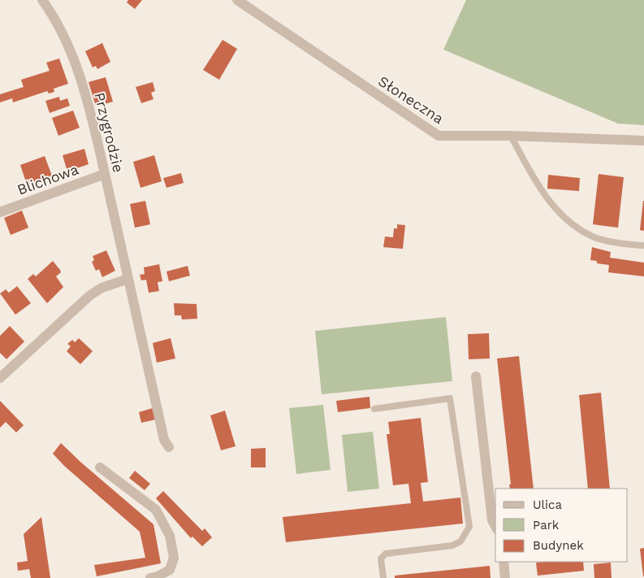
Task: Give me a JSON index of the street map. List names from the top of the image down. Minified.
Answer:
{"streets":{"street":["Słoneczna","Przygrodzie","Blichowa"]},"crossings":[["Przygrodzie","Blichowa"]],"legend":["Ulica","Park","Budynek"]}
